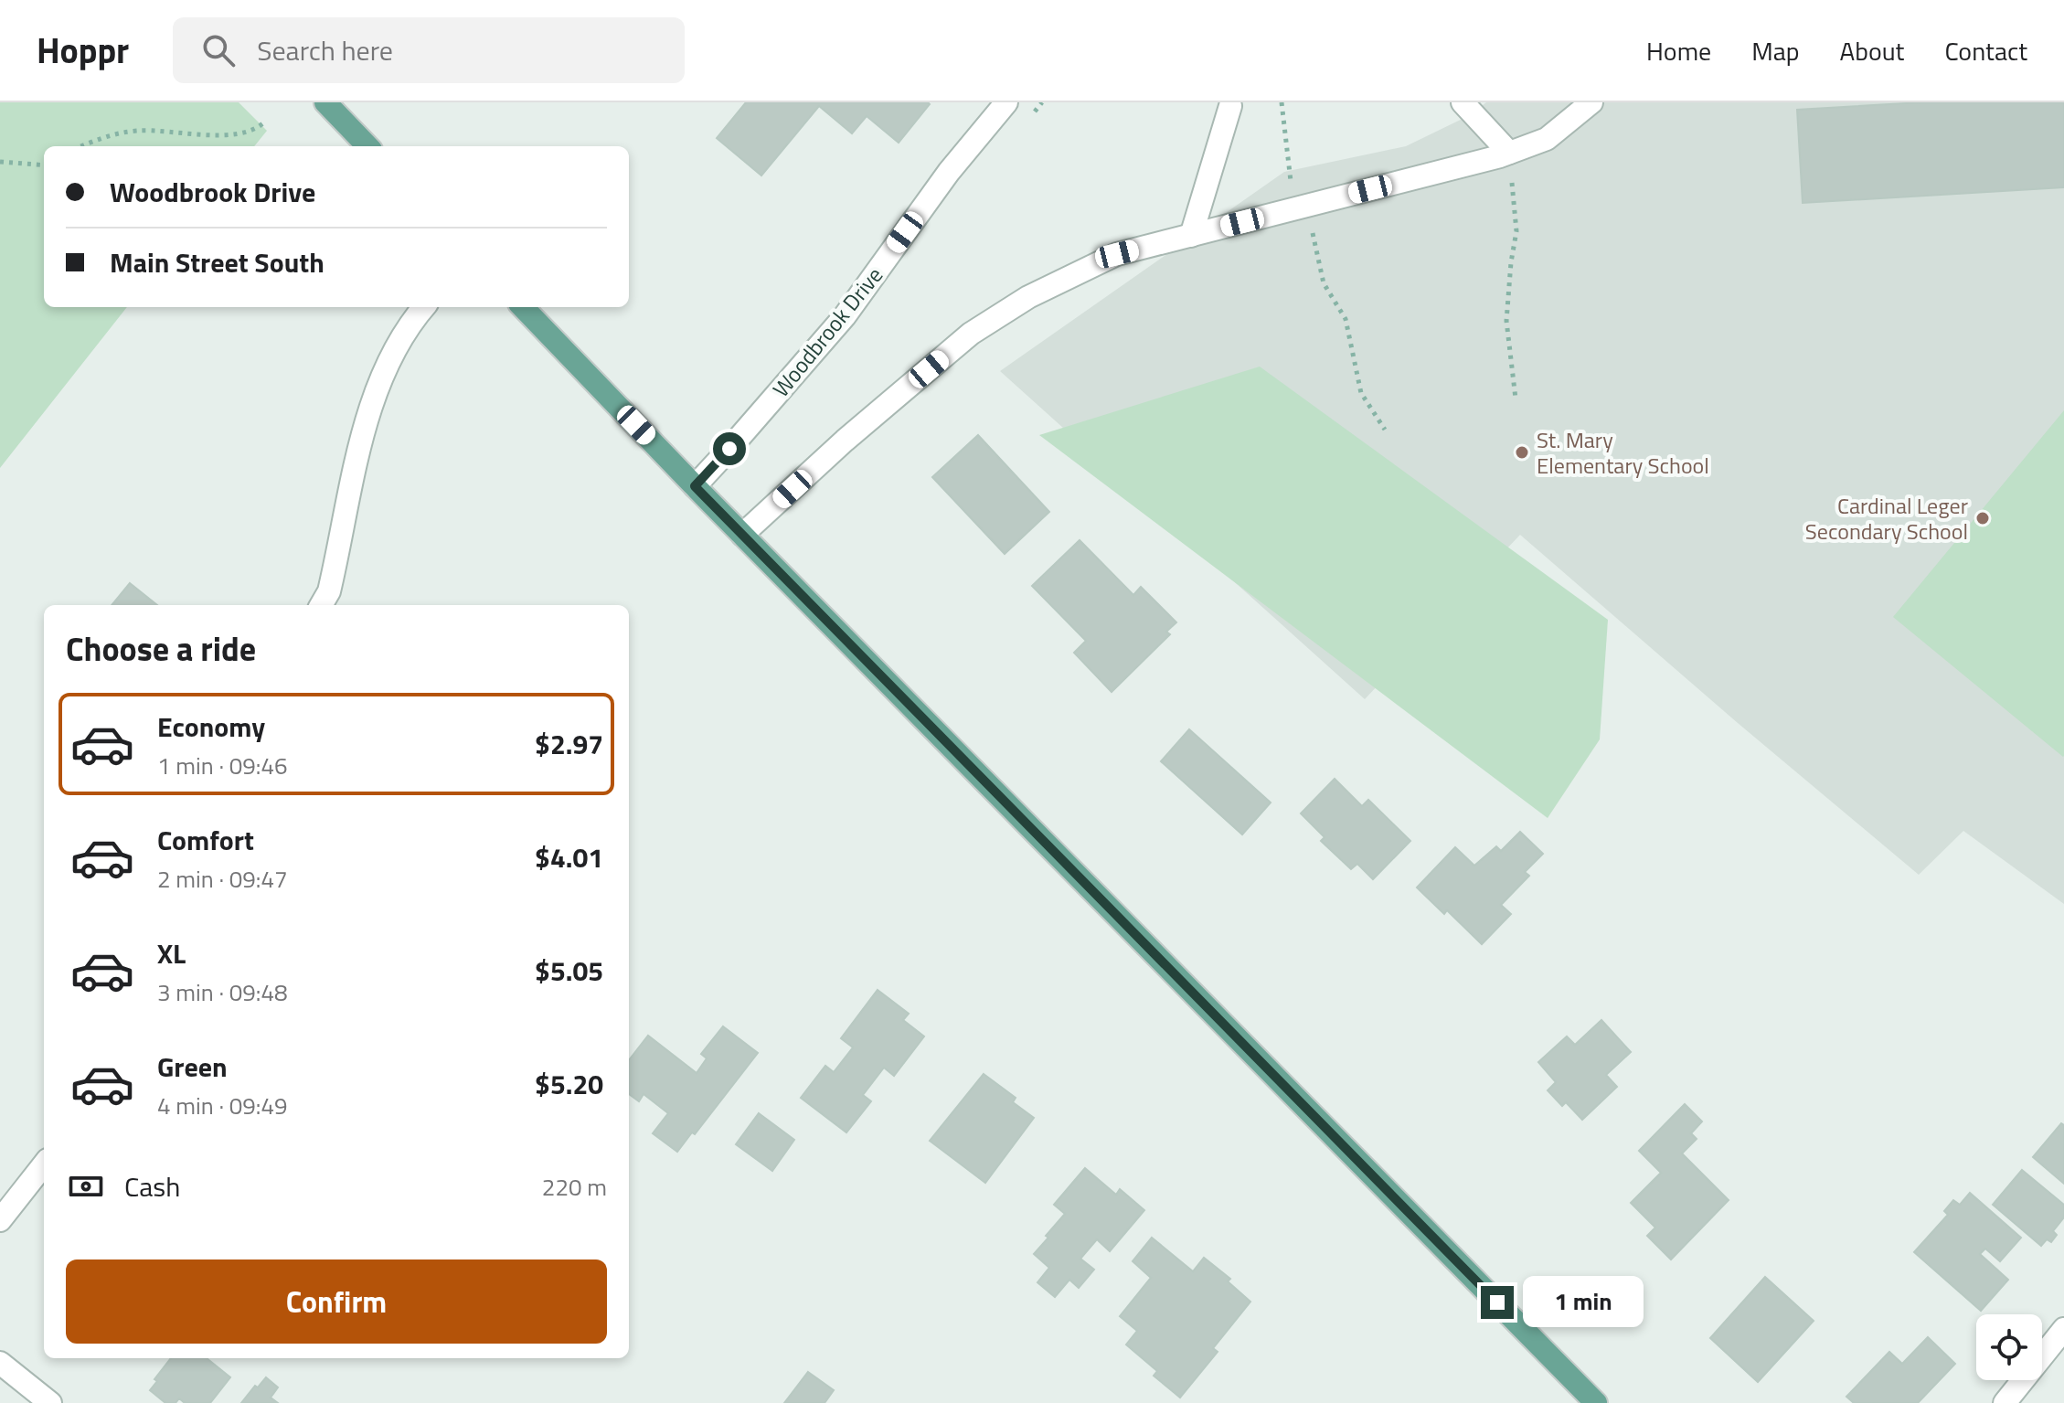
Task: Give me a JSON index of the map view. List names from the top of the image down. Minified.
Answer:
{"streets":{"street":["Woodbrook Drive"]},"places":["St. Mary Elementary School","Cardinal Leger Secondary School"],"page":{"header":"Hoppr","search":"Search here","nav":["Home","Map","About","Contact"],"banner":["Woodbrook Drive","Main Street South"],"heading":"Choose a ride","list":[{"name":"Economy","note":"1 min · 09:46","value":"$2.97"},{"name":"Comfort","note":"2 min · 09:47","value":"$4.01"},{"name":"XL","note":"3 min · 09:48","value":"$5.05"},{"name":"Green","note":"4 min · 09:49","value":"$5.20"}],"pay":["Cash","220 m"],"buttons":"Confirm","bubble":"1 min"}}
